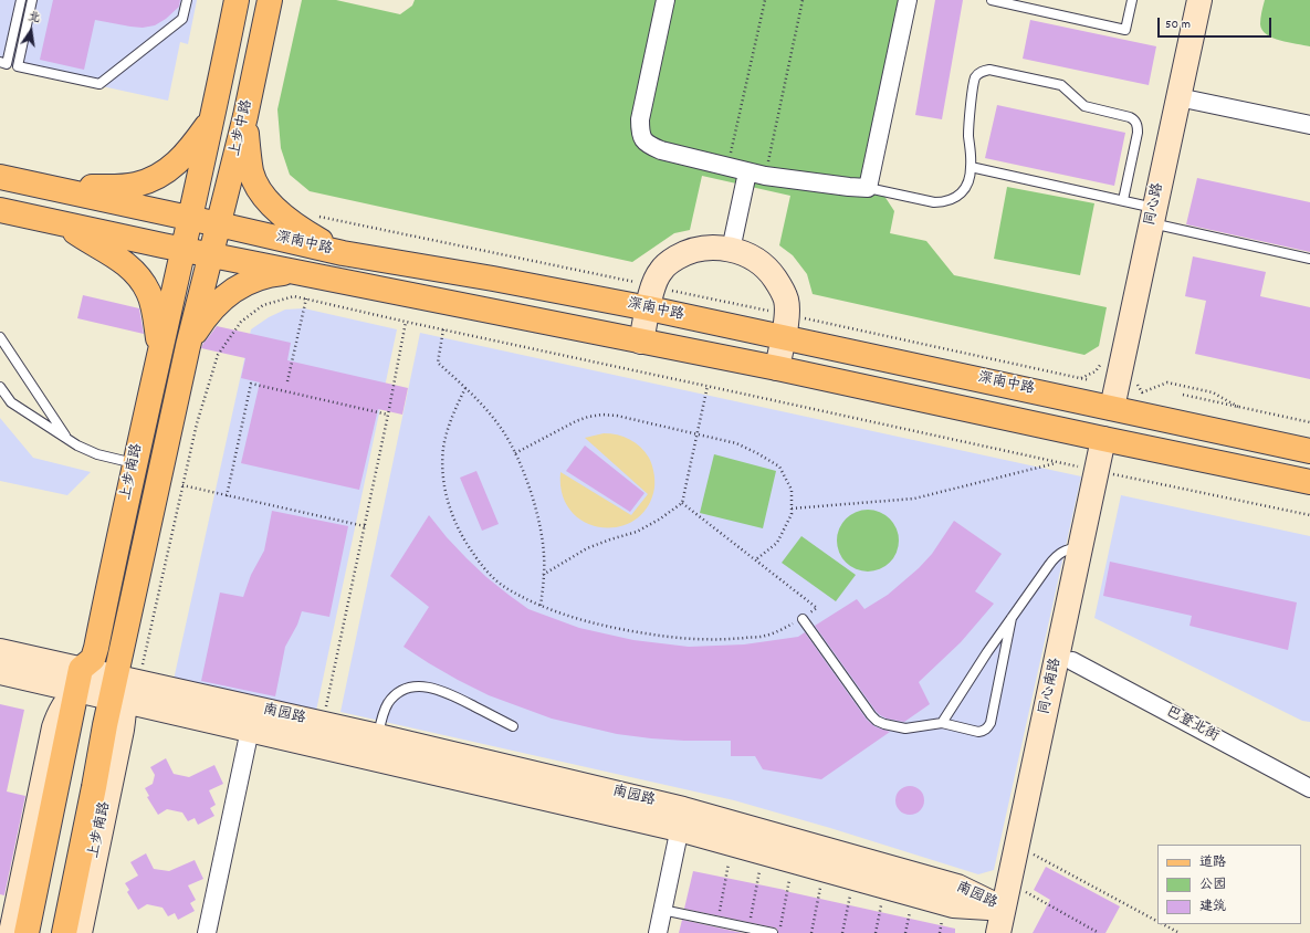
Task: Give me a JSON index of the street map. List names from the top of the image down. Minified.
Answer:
{"streets":{"main road":["上步中路","深南中路","上步南路"],"street":["同心路","同心南路","南园路","巴登北街"]},"crossings":[["上步中路","深南中路"],["上步中路","上步南路"],["同心路","深南中路"],["深南中路","上步南路"],["深南中路","同心南路"],["上步南路","南园路"],["同心南路","南园路"]],"legend":["道路","公园","建筑"],"scale_bar":"50 m","north":"top"}
